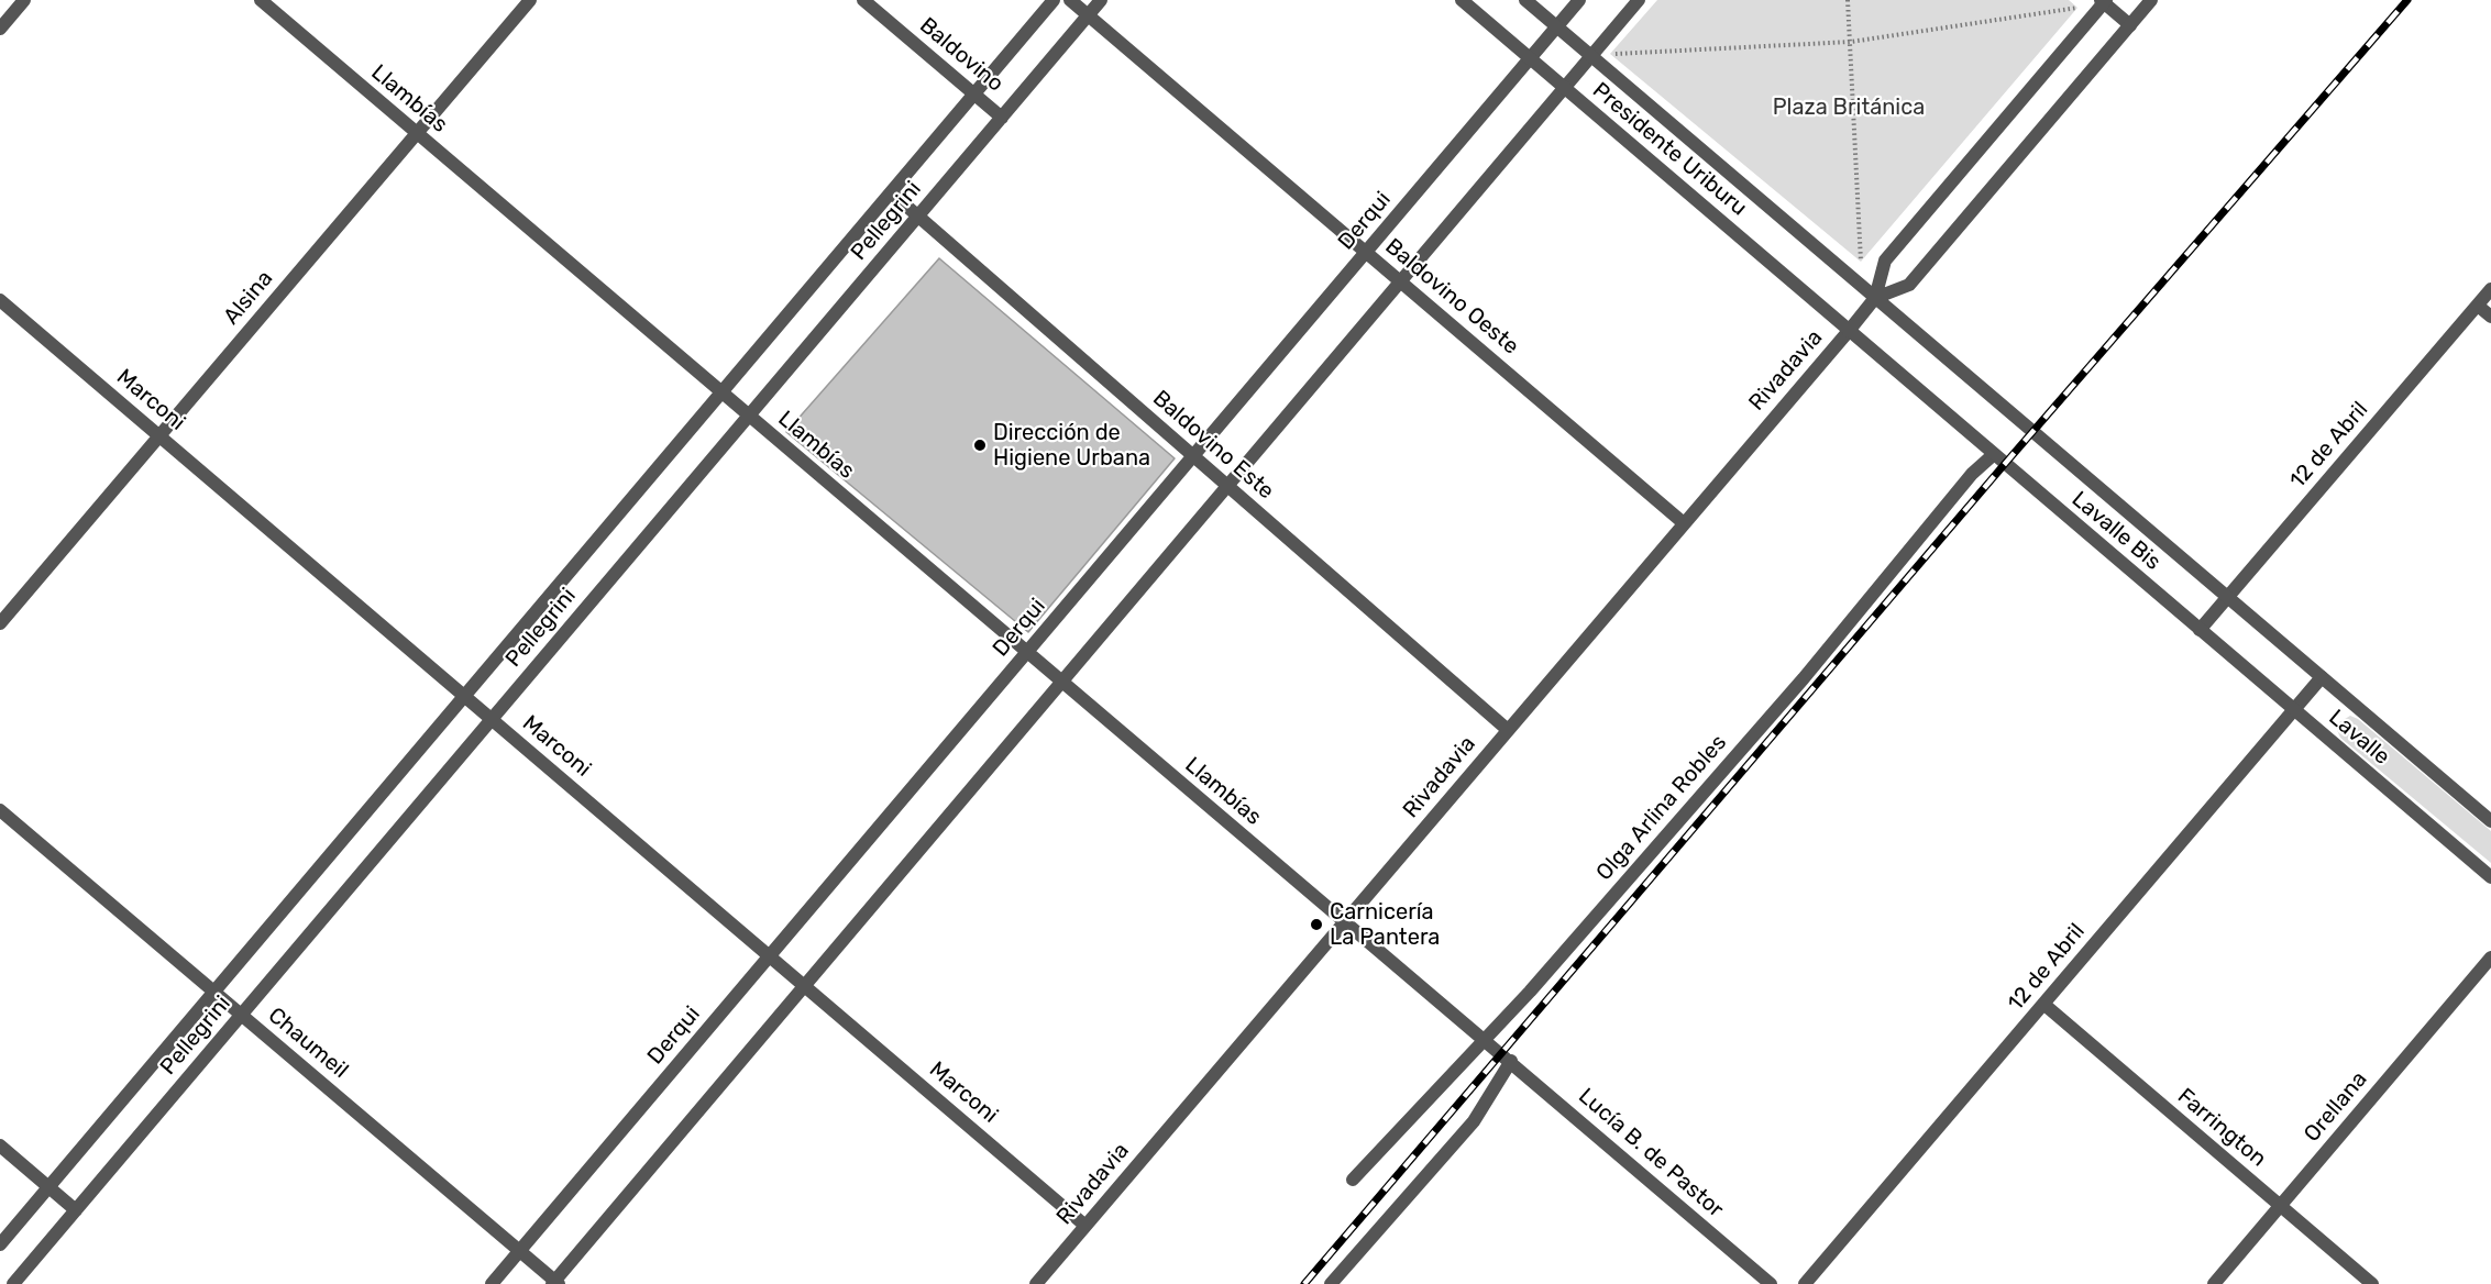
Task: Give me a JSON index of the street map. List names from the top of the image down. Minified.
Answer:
{"streets":{"street":["Baldovino","Llambías","Presidente Uriburu","Pellegrini","Derqui","Baldovino Oeste","Alsina","Rivadavia","Marconi","Baldovino Este","12 de Abril","Lavalle Bis","Lavalle","Olga Arlina Robles","Chaumeil","Orellana","Farrington","Lucía B. de Pastor"]},"crossings":[["Baldovino","Pellegrini"],["Llambías","Pellegrini"],["Llambías","Derqui"],["Llambías","Alsina"],["Llambías","Rivadavia"],["Llambías","Olga Arlina Robles"],["Llambías","Lucía B. de Pastor"],["Presidente Uriburu","Derqui"],["Presidente Uriburu","Rivadavia"],["Presidente Uriburu","Lavalle Bis"],["Presidente Uriburu","Olga Arlina Robles"],["Pellegrini","Baldovino Oeste"],["Pellegrini","Marconi"],["Pellegrini","Baldovino Este"],["Pellegrini","Chaumeil"],["Derqui","Baldovino Oeste"],["Derqui","Marconi"],["Derqui","Baldovino Este"],["Derqui","Chaumeil"],["Baldovino Oeste","Rivadavia"],["Alsina","Marconi"],["Rivadavia","Marconi"],["Rivadavia","Baldovino Este"],["12 de Abril","Lavalle Bis"],["12 de Abril","Lavalle"],["12 de Abril","Farrington"],["Lavalle Bis","Lavalle"],["Lavalle Bis","Olga Arlina Robles"],["Olga Arlina Robles","Lucía B. de Pastor"],["Orellana","Farrington"]],"parks":["Plaza Británica"],"places":["Dirección de Higiene Urbana","Carnicería La Pantera"]}
